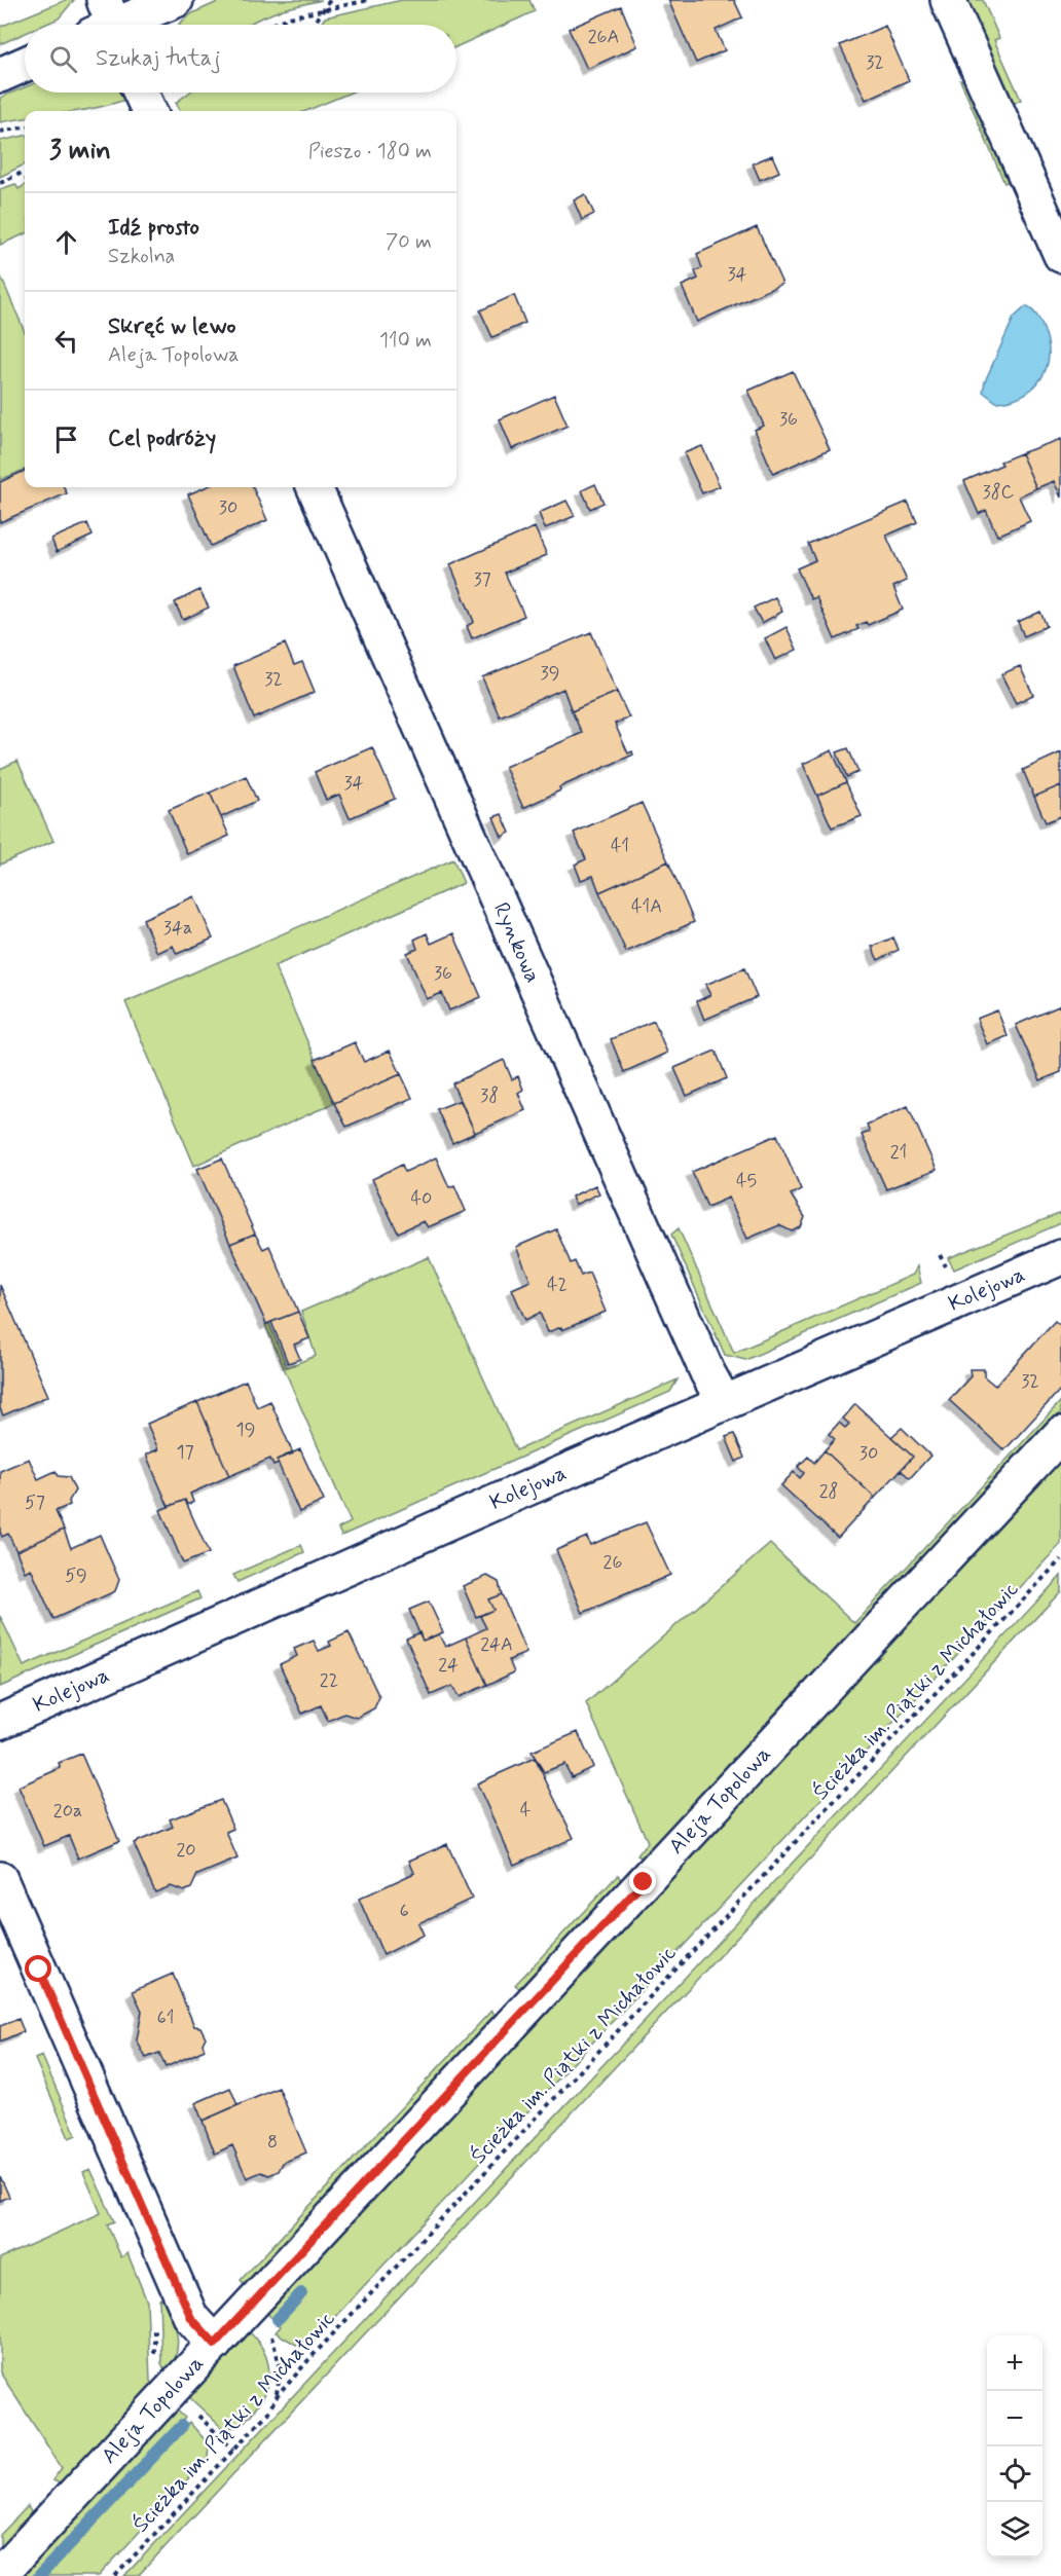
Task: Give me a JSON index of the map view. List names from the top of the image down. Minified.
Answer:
{"streets":{"street":["Rynkowa","Kolejowa","Aleja Topolowa"],"path":["Ścieżka im. Piątki z Michałowic"]},"crossings":[["Rynkowa","Kolejowa"]],"house_numbers":["26A","32","34","36","38C","30","37","39","32","34","41","41A","34a","36","38","21","45","40","42","32","19","17","30","28","57","26","59","24A","24","22","4","20a","20","6","61","8"],"page":{"search":"Szukaj tutaj","heading":["3 min","Pieszo · 180 m"],"list":[["Idź prosto","Szkolna","70 m"],["Skręć w lewo","Aleja Topolowa","110 m"],"Cel podróży"],"map_buttons":["+","−"]}}
